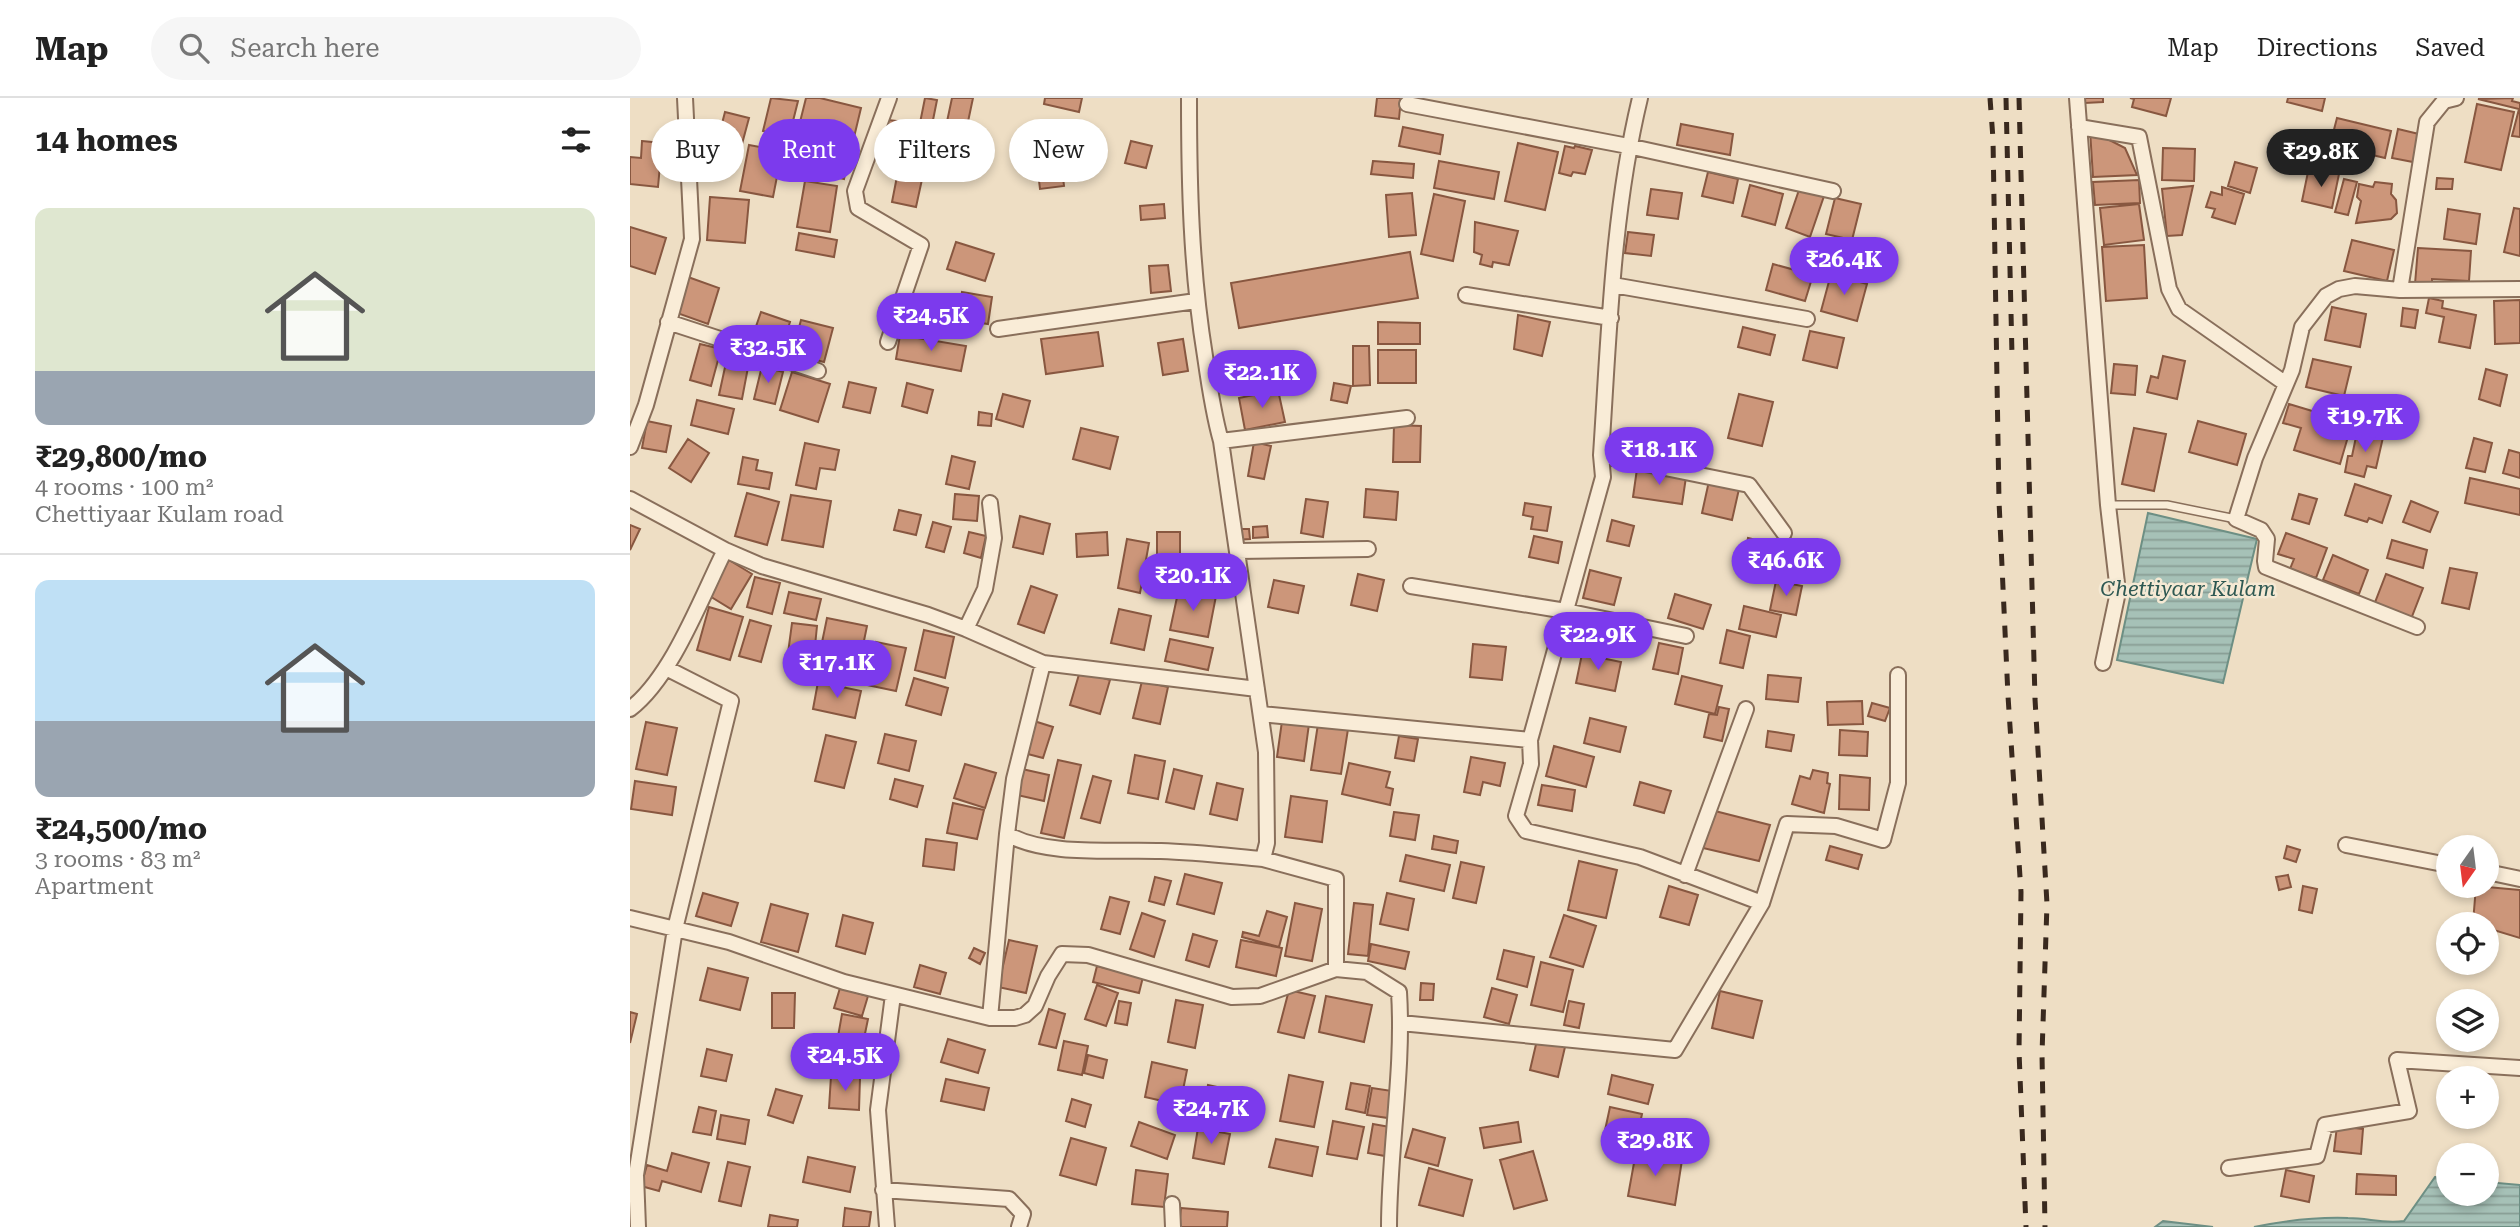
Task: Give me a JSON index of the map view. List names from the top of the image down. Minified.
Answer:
{"water":["Chettiyaar Kulam"],"north":"bottom","page":{"header":"Map","search":"Search here","nav":["Map","Directions","Saved"],"heading":"14 homes","chip":["Buy","Rent","Filters","New"],"price":["₹29.8K","₹26.4K","₹24.5K","₹32.5K","₹22.1K","₹19.7K","₹18.1K","₹46.6K","₹20.1K","₹22.9K","₹17.1K","₹24.5K","₹24.7K","₹29.8K"],"list":[{"name":"₹29,800/mo","note":"4 rooms · 100 m² · Chettiyaar Kulam road"},{"name":"₹24,500/mo","note":"3 rooms · 83 m² · Apartment"}],"map_buttons":["+","−"]}}
